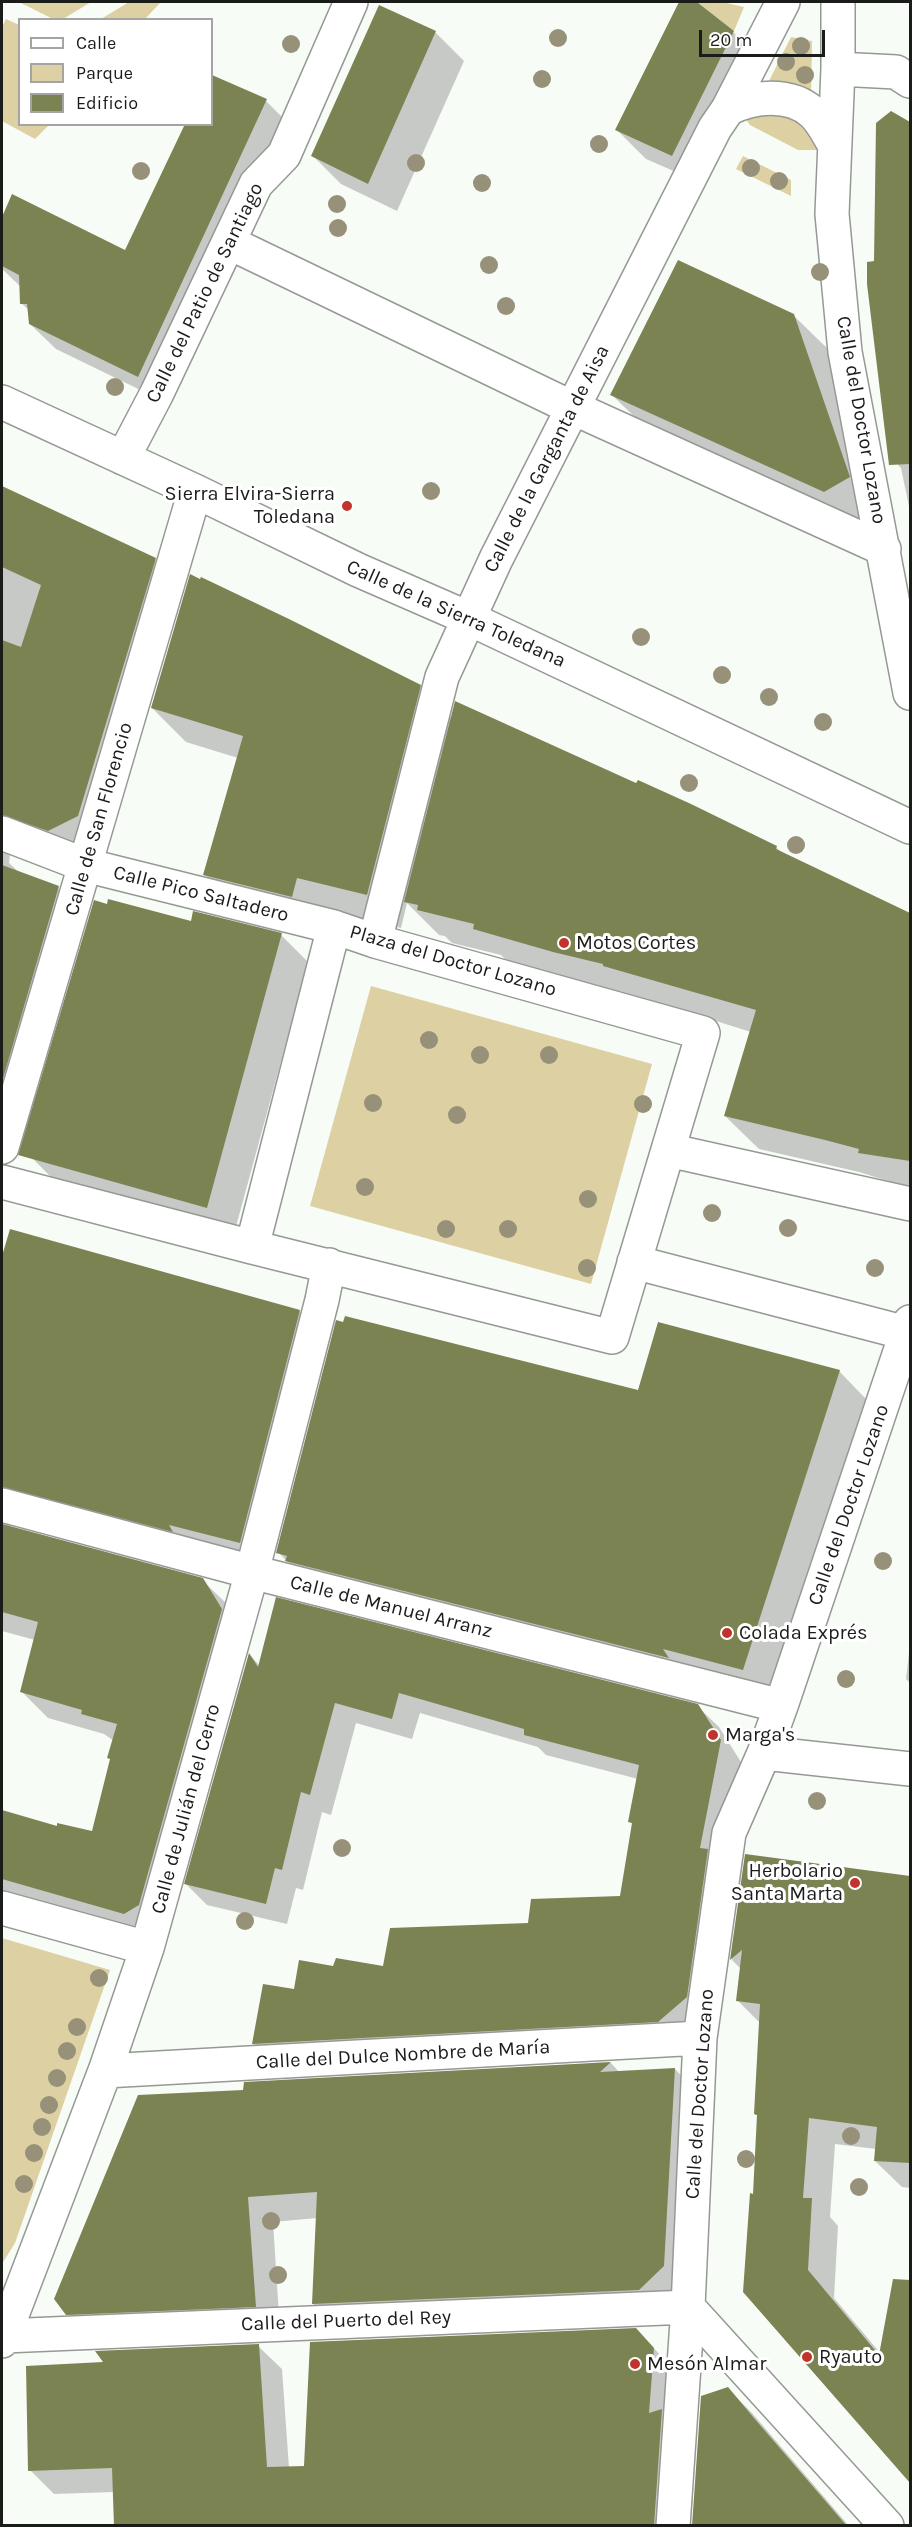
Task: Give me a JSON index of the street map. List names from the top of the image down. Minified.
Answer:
{"streets":{"street":["Calle del Patio de Santiago","Calle del Doctor Lozano","Calle de la Garganta de Aisa","Calle de la Sierra Toledana","Calle de San Florencio","Calle Pico Saltadero","Plaza del Doctor Lozano","Calle de Manuel Arranz","Calle de Julián del Cerro","Calle del Dulce Nombre de María","Calle del Puerto del Rey"]},"crossings":[["Calle del Patio de Santiago","Calle de la Sierra Toledana"],["Calle del Doctor Lozano","Calle de Manuel Arranz"],["Calle del Doctor Lozano","Calle del Dulce Nombre de María"],["Calle del Doctor Lozano","Calle del Puerto del Rey"],["Calle de la Garganta de Aisa","Calle de la Sierra Toledana"],["Calle de la Garganta de Aisa","Plaza del Doctor Lozano"],["Calle de la Sierra Toledana","Calle de San Florencio"],["Calle de San Florencio","Calle Pico Saltadero"],["Calle Pico Saltadero","Plaza del Doctor Lozano"],["Plaza del Doctor Lozano","Calle de Julián del Cerro"],["Calle de Manuel Arranz","Calle de Julián del Cerro"],["Calle de Julián del Cerro","Calle del Dulce Nombre de María"],["Calle de Julián del Cerro","Calle del Puerto del Rey"]],"places":["Sierra Elvira-Sierra Toledana","Motos Cortes","Colada Exprés","Marga's","Herbolario Santa Marta","Ryauto","Mesón Almar"],"legend":["Calle","Parque","Edificio"],"scale_bar":"20 m"}
